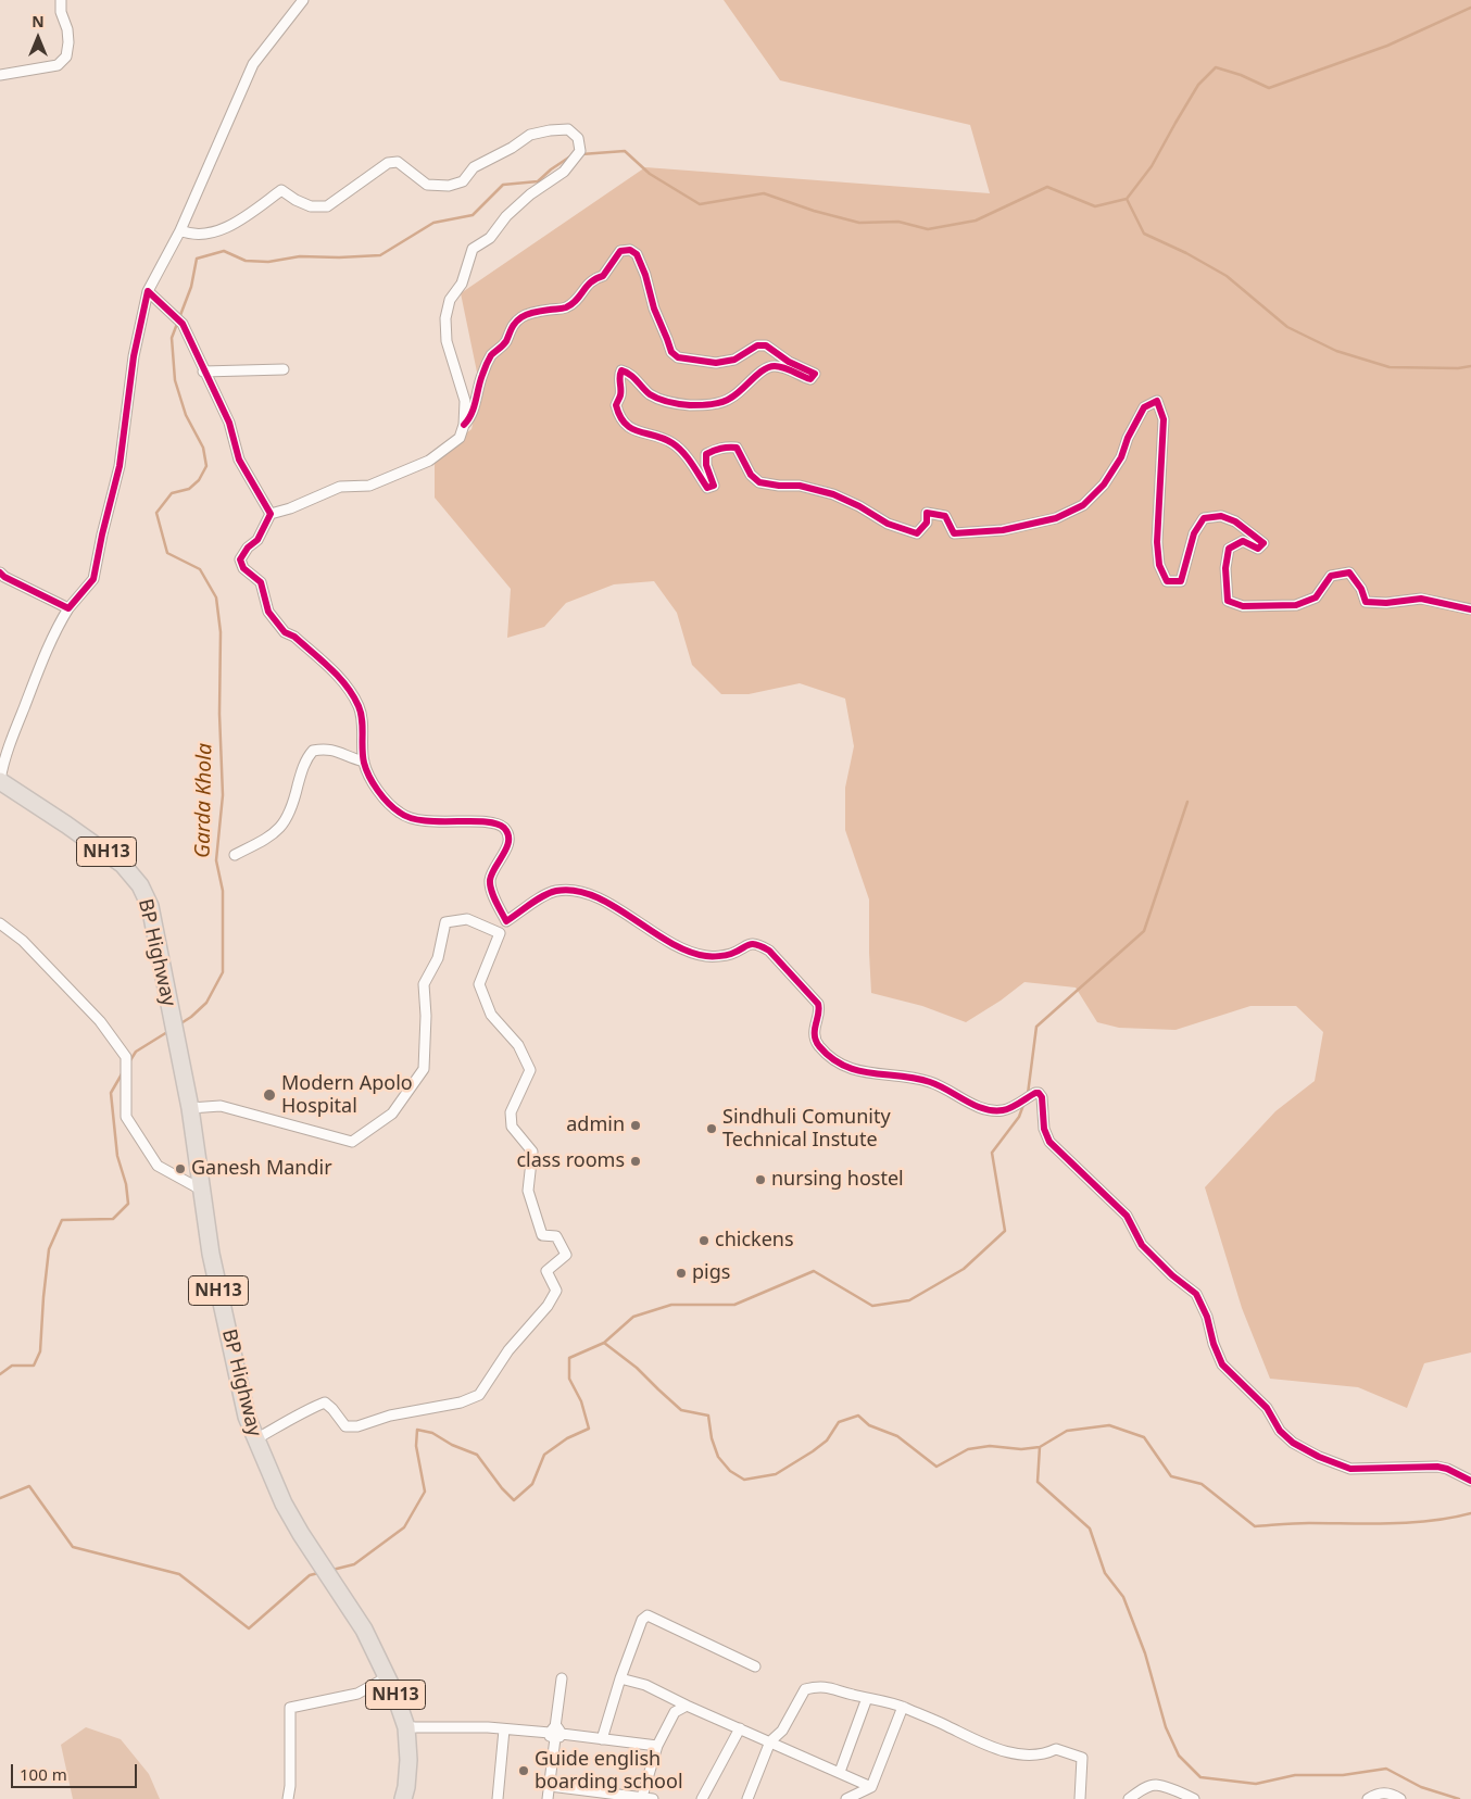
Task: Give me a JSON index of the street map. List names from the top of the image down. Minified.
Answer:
{"streets":{"highway":["NH13","BP Highway"]},"water":["Garda Khola"],"places":["Modern Apolo Hospital","admin","Sindhuli Comunity Technical Instute","class rooms","Ganesh Mandir","nursing hostel","chickens","pigs","Guide english boarding school"],"scale_bar":"100 m","north":"top"}
